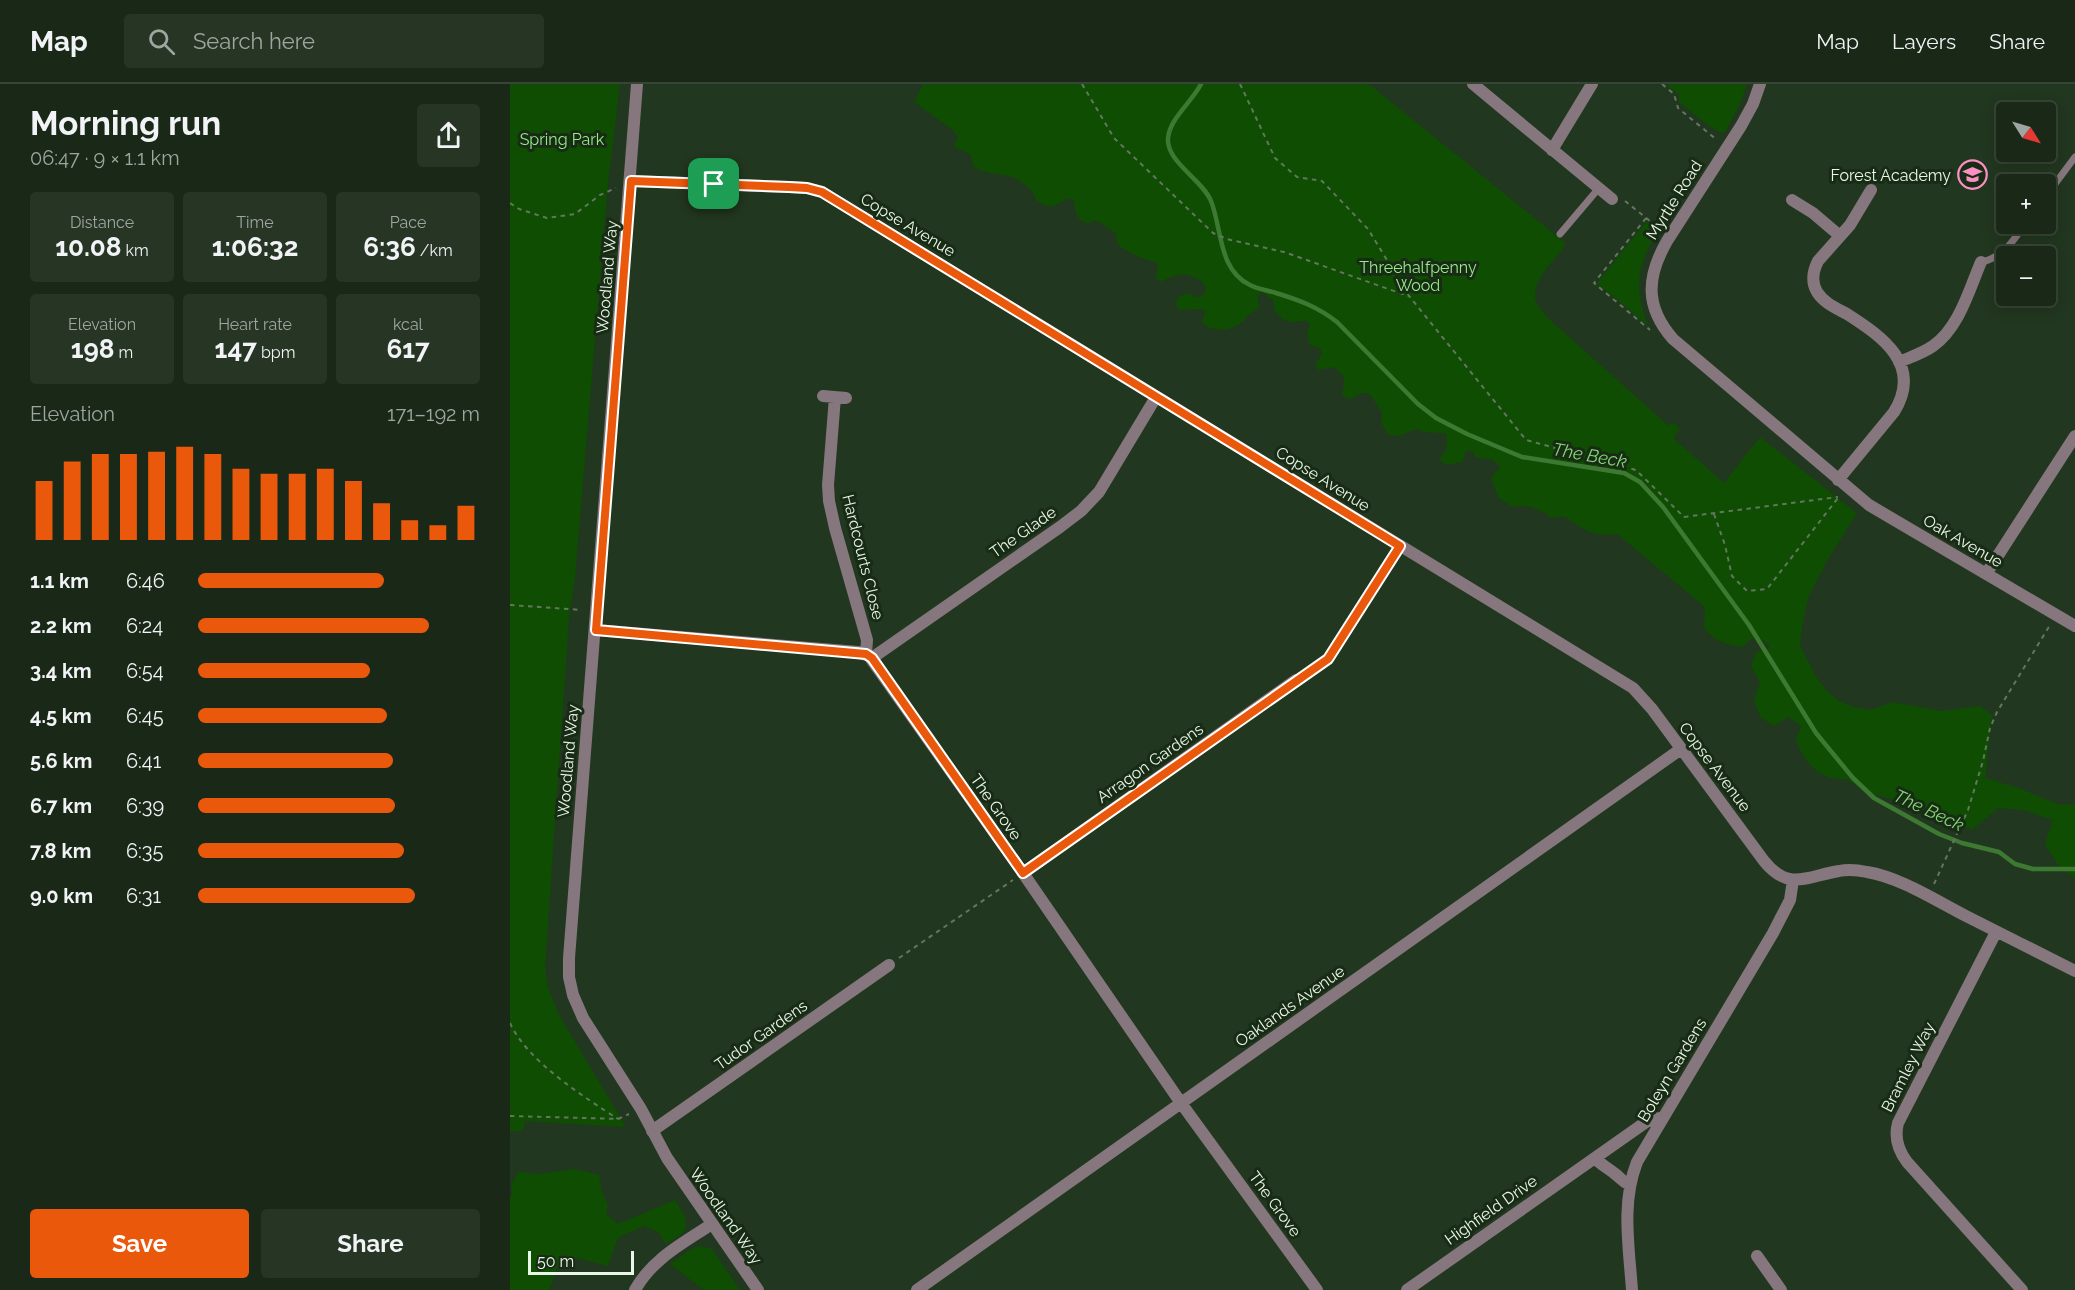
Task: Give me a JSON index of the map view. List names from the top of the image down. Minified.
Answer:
{"streets":{"street":["Myrtle Road","Copse Avenue","Woodland Way","The Glade","Oak Avenue","Hardcourts Close","Arragon Gardens","The Grove","Oaklands Avenue","Tudor Gardens","Bramley Way","Boleyn Gardens","Highfield Drive"]},"crossings":[["Myrtle Road","Oak Avenue"],["Copse Avenue","Woodland Way"],["Copse Avenue","The Glade"],["Copse Avenue","Oaklands Avenue"],["Copse Avenue","Boleyn Gardens"],["Woodland Way","Tudor Gardens"],["The Glade","Hardcourts Close"],["The Glade","The Grove"],["Hardcourts Close","The Grove"],["Arragon Gardens","The Grove"],["The Grove","Oaklands Avenue"],["Boleyn Gardens","Highfield Drive"]],"water":["The Beck"],"parks":["Spring Park","Threehalfpenny Wood"],"places":{"school or university":["Forest Academy"]},"scale_bar":"50 m","north":"bottom right","page":{"header":"Map","search":"Search here","nav":["Map","Layers","Share"],"heading":["Morning run","06:47 · 9 × 1.1 km"],"map_buttons":["+","−"],"stats":[["Distance","10.08 km"],["Time","1:06:32"],["Pace","6:36 /km"],["Elevation","198 m"],["Heart rate","147 bpm"],["kcal","617"]],"chart":["Elevation","171–192 m"],"list":[{"name":"1.1 km","note":"6:46"},{"name":"2.2 km","note":"6:24"},{"name":"3.4 km","note":"6:54"},{"name":"4.5 km","note":"6:45"},{"name":"5.6 km","note":"6:41"},{"name":"6.7 km","note":"6:39"},{"name":"7.8 km","note":"6:35"},{"name":"9.0 km","note":"6:31"}],"buttons":["Save","Share"],"scale":"50 m"}}
